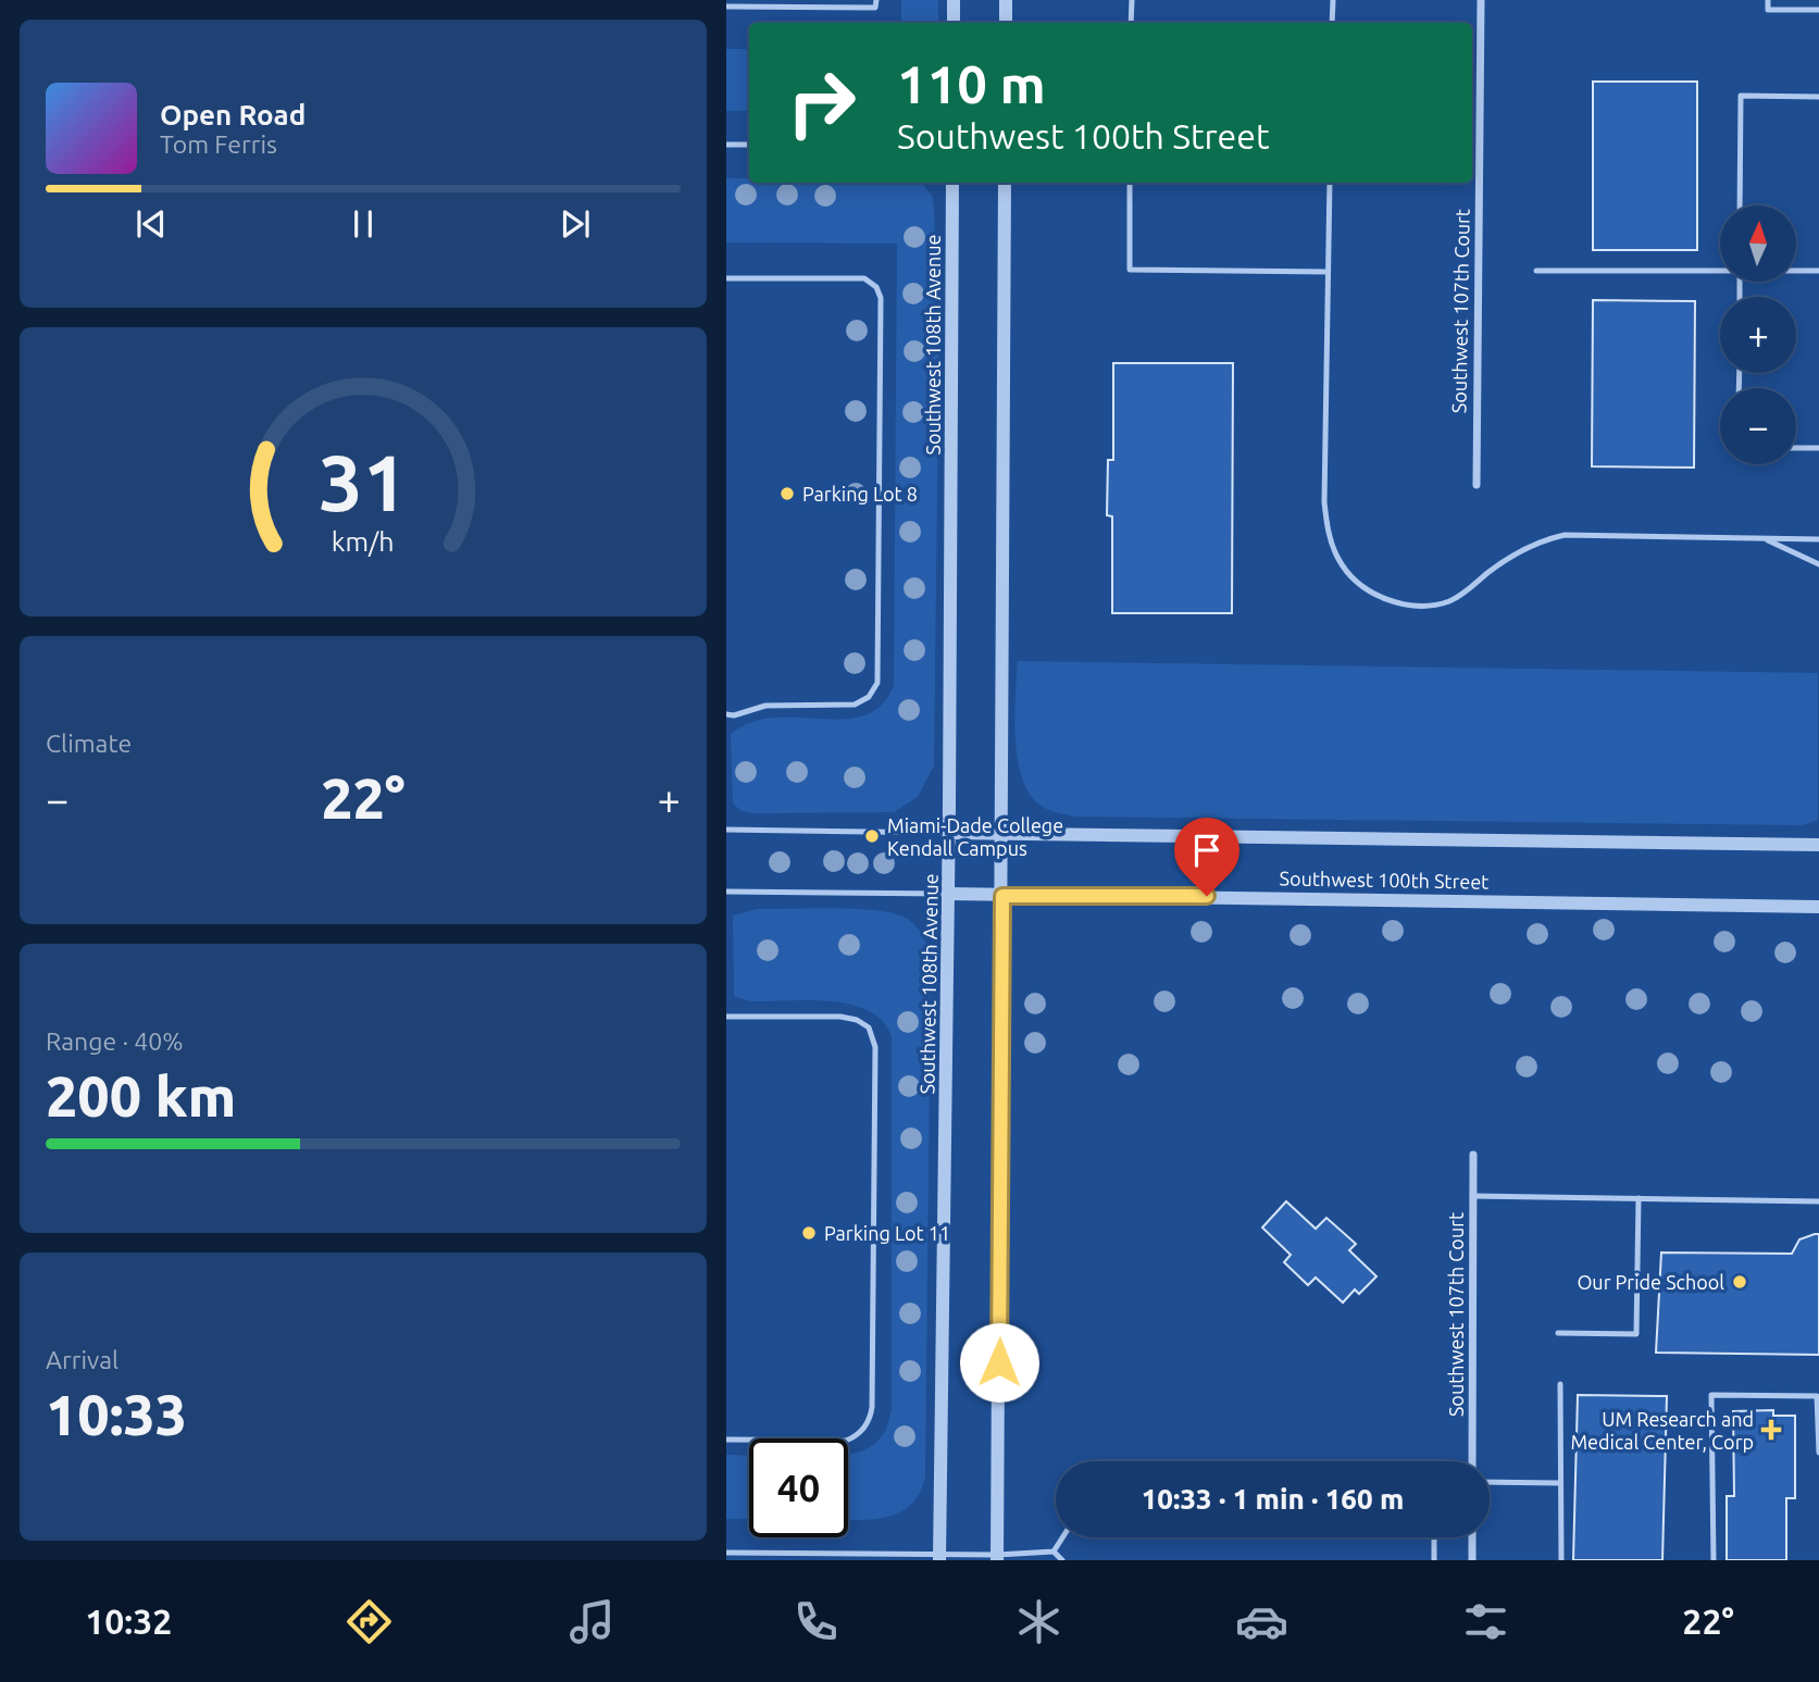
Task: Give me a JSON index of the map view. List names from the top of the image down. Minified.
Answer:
{"streets":{"street":["Southwest 107th Court","Southwest 108th Avenue","Southwest 100th Street"]},"crossings":[["Southwest 108th Avenue","Southwest 100th Street"]],"places":{"other":["Parking Lot 8","Miami-Dade College Kendall Campus","Parking Lot 11","Our Pride School"],"health":["UM Research and Medical Center, Corp"]},"north":"top","page":{"turn":["110 m","Southwest 100th Street"],"song":["Open Road","Tom Ferris"],"map_buttons":["+","−"],"tile":["Climate",["Range · 40%","200 km"],["Arrival","10:33"]],"heat":["−","22°","+"],"limit":"40","trip":"10:33 · 1 min · 160 m","tabs":["10:32","22°"],"gauge":["31","km/h"]}}
